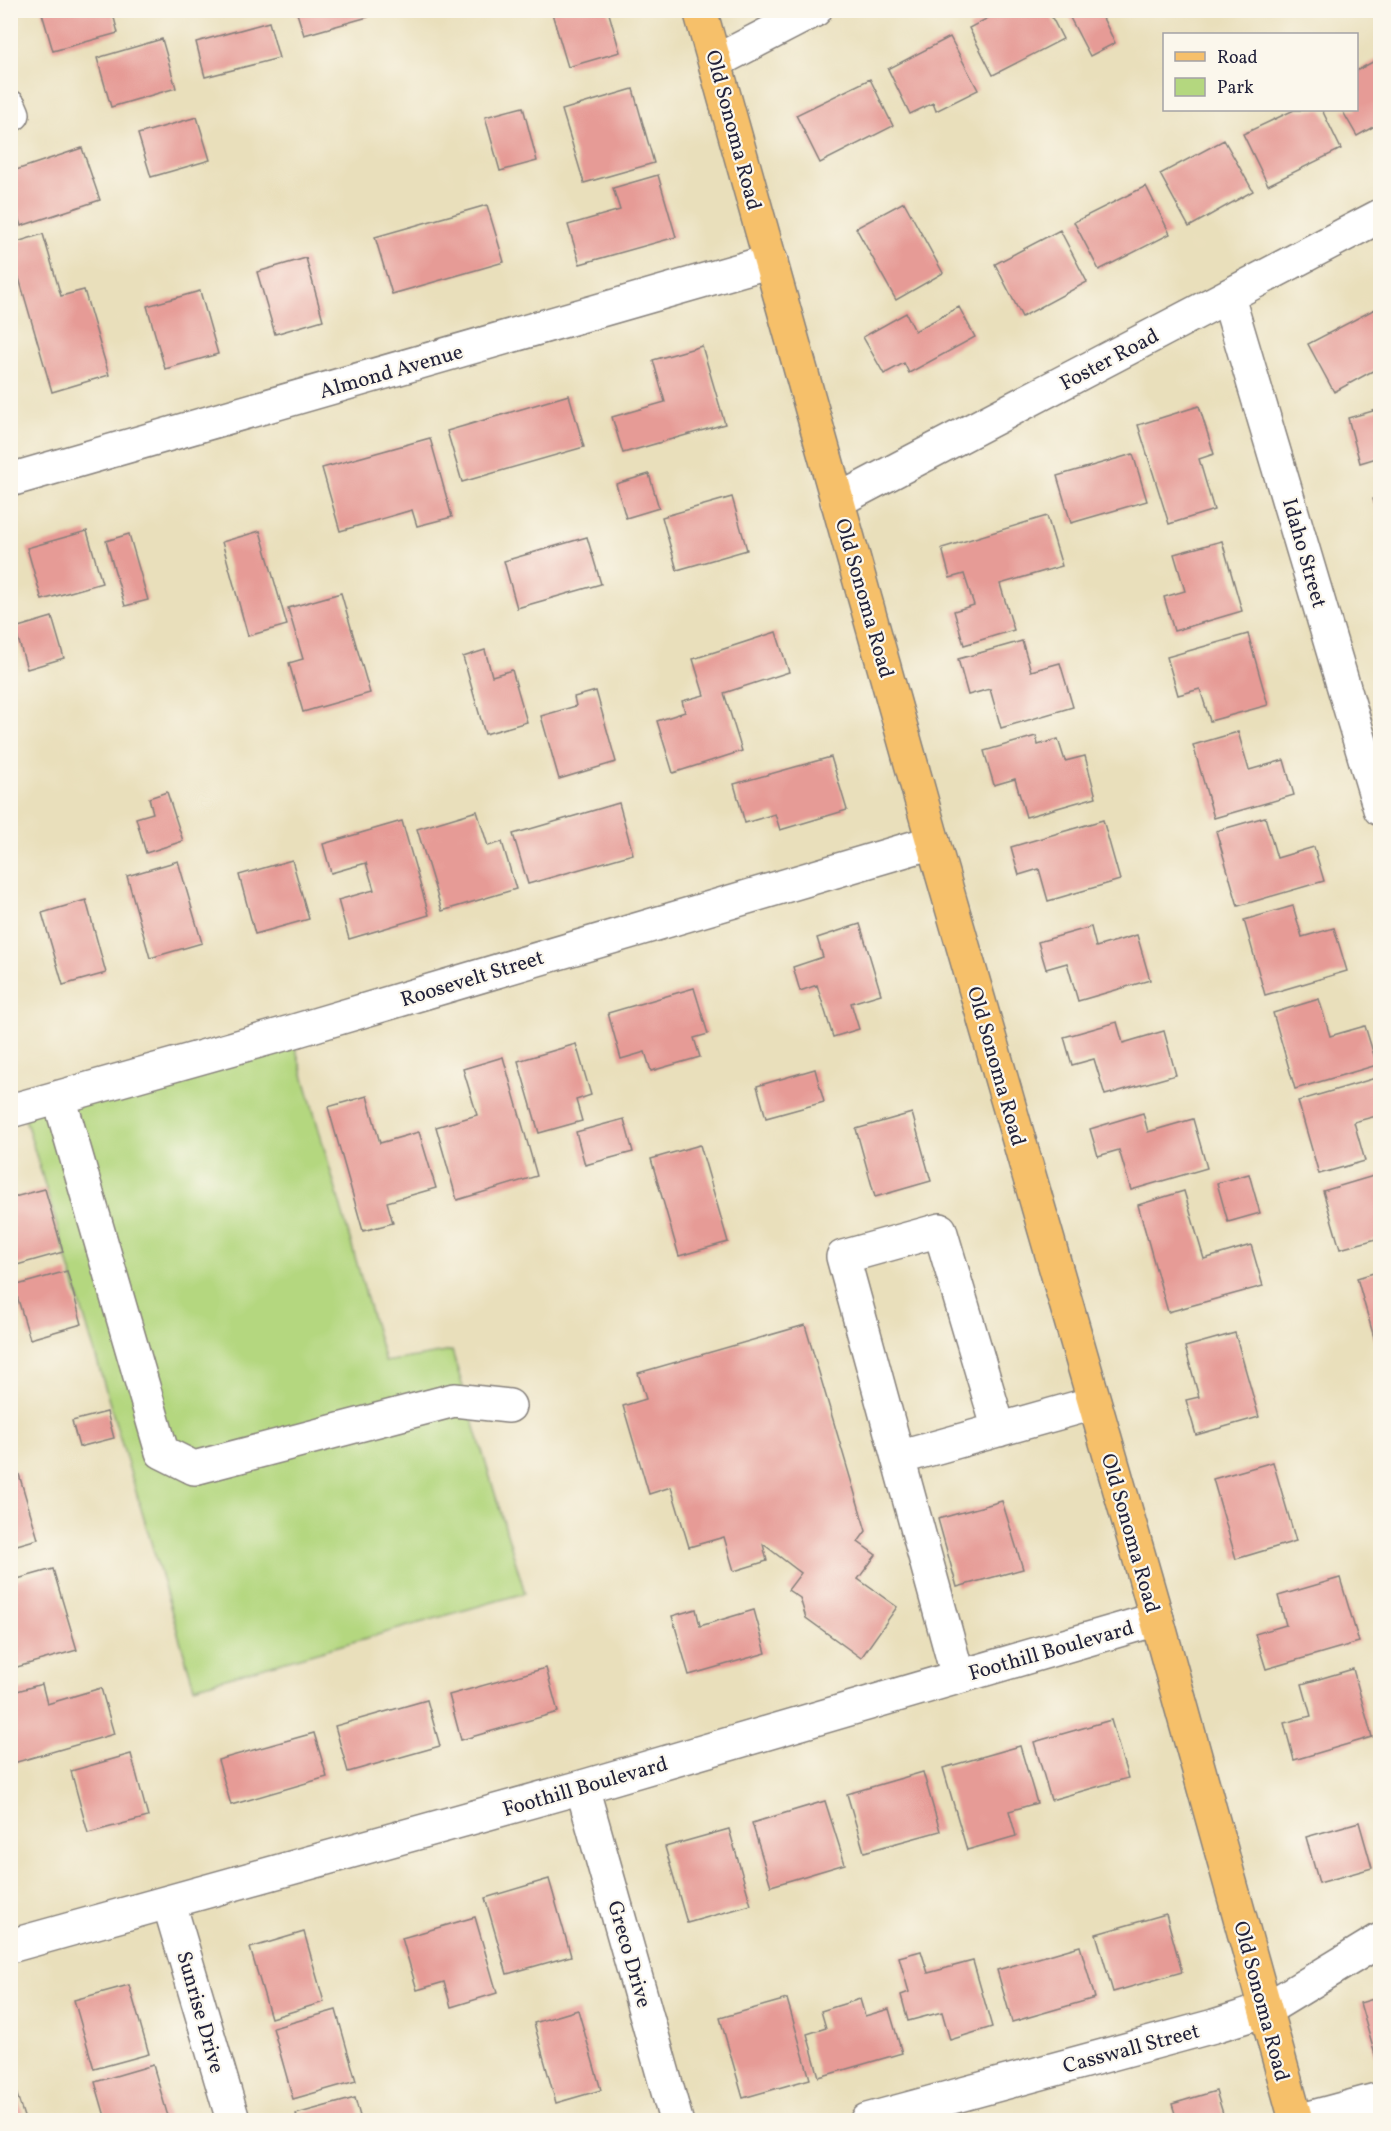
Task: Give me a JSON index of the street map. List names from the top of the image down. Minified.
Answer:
{"streets":{"main road":["Old Sonoma Road"],"street":["Foster Road","Almond Avenue","Idaho Street","Roosevelt Street","Foothill Boulevard","Greco Drive","Sunrise Drive","Casswall Street"]},"crossings":[["Old Sonoma Road","Foster Road"],["Old Sonoma Road","Almond Avenue"],["Old Sonoma Road","Roosevelt Street"],["Old Sonoma Road","Foothill Boulevard"],["Old Sonoma Road","Casswall Street"],["Foster Road","Idaho Street"],["Foothill Boulevard","Greco Drive"],["Foothill Boulevard","Sunrise Drive"]],"legend":["Road","Park"]}
